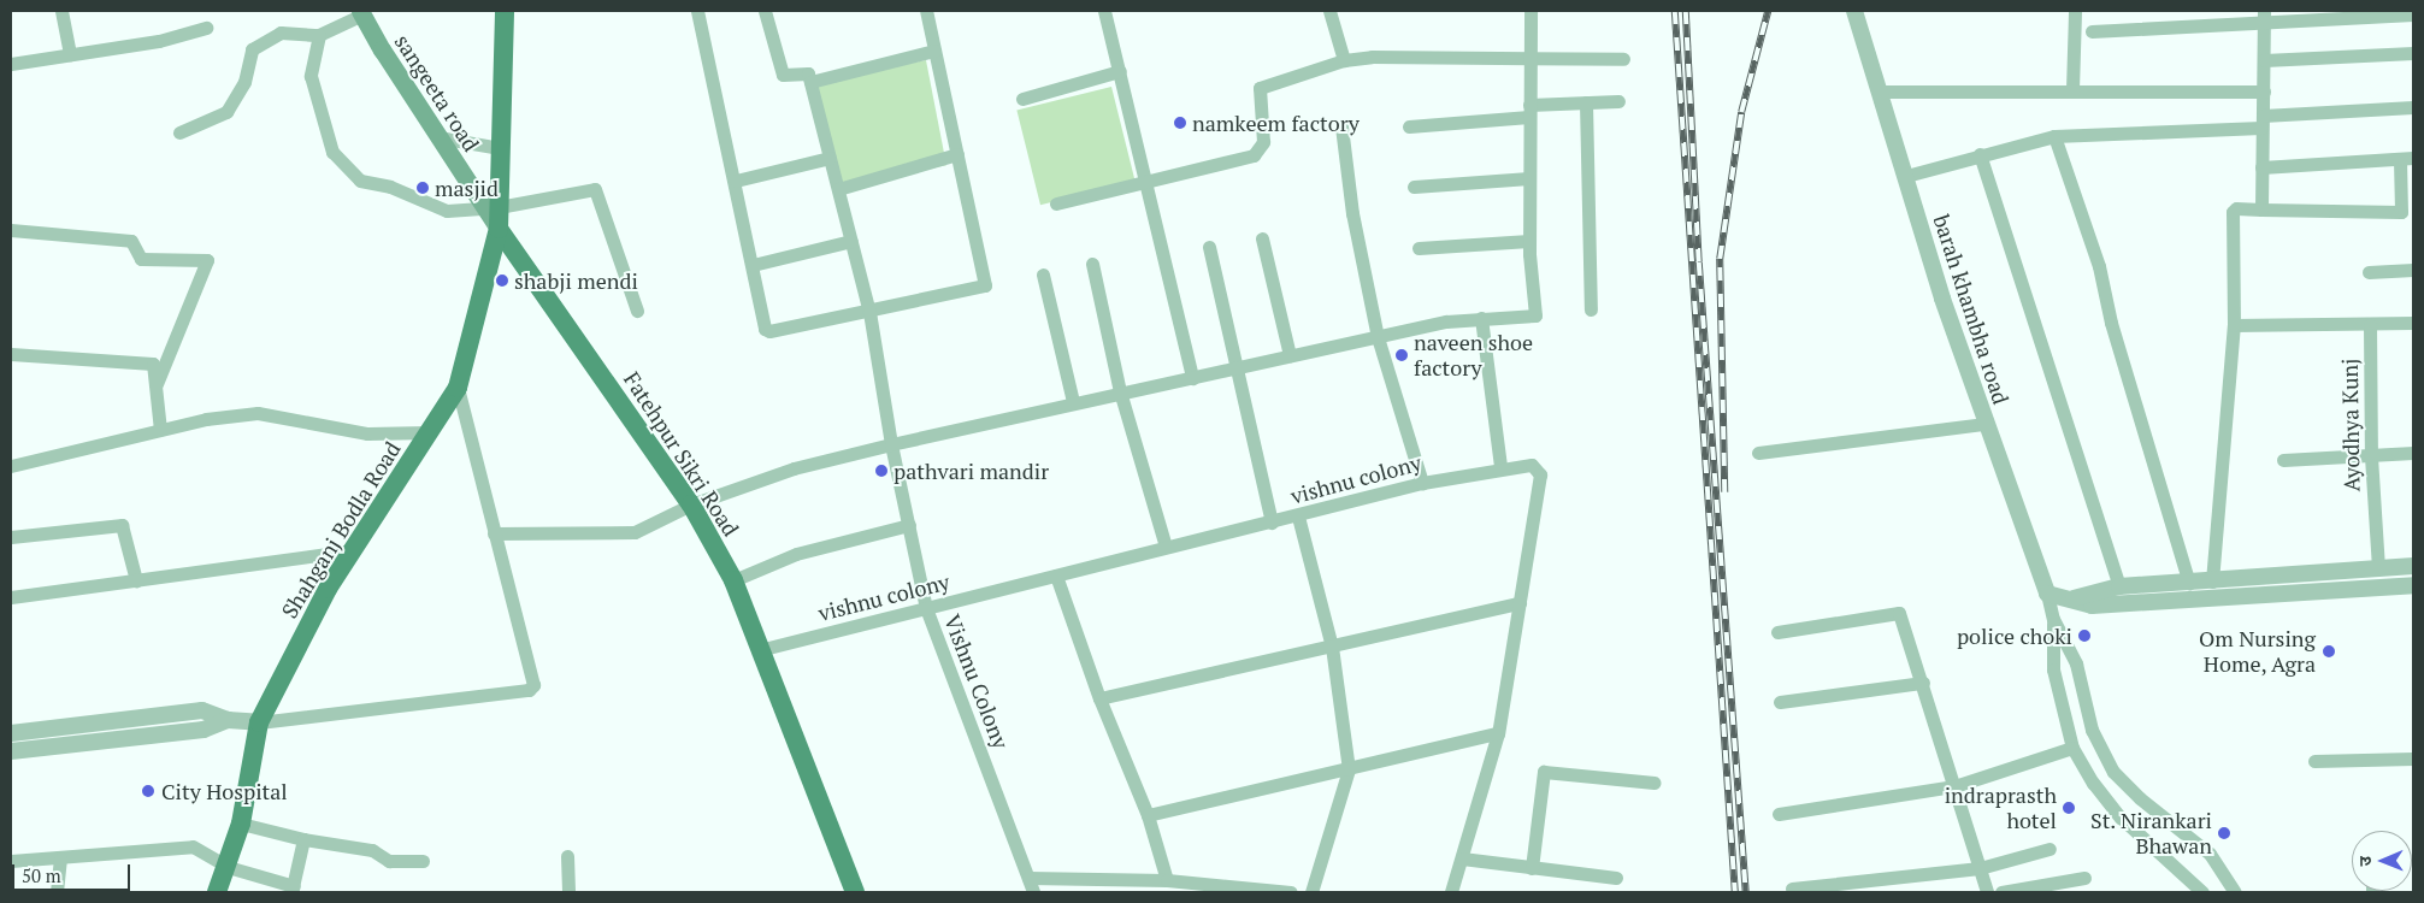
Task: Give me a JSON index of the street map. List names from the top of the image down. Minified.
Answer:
{"streets":{"main road":["sangeeta road","Fatehpur Sikri Road","Shahganj Bodla Road"],"street":["barah khambha road","Ayodhya Kunj","vishnu colony","Vishnu Colony"]},"crossings":[["sangeeta road","Shahganj Bodla Road"],["Fatehpur Sikri Road","vishnu colony"],["Fatehpur Sikri Road","Shahganj Bodla Road"],["vishnu colony","Vishnu Colony"]],"places":["namkeem factory","masjid","shabji mendi","naveen shoe factory","pathvari mandir","police choki","Om Nursing Home, Agra","City Hospital","indraprasth hotel","St. Nirankari Bhawan"],"scale_bar":"50 m","north":"left"}
